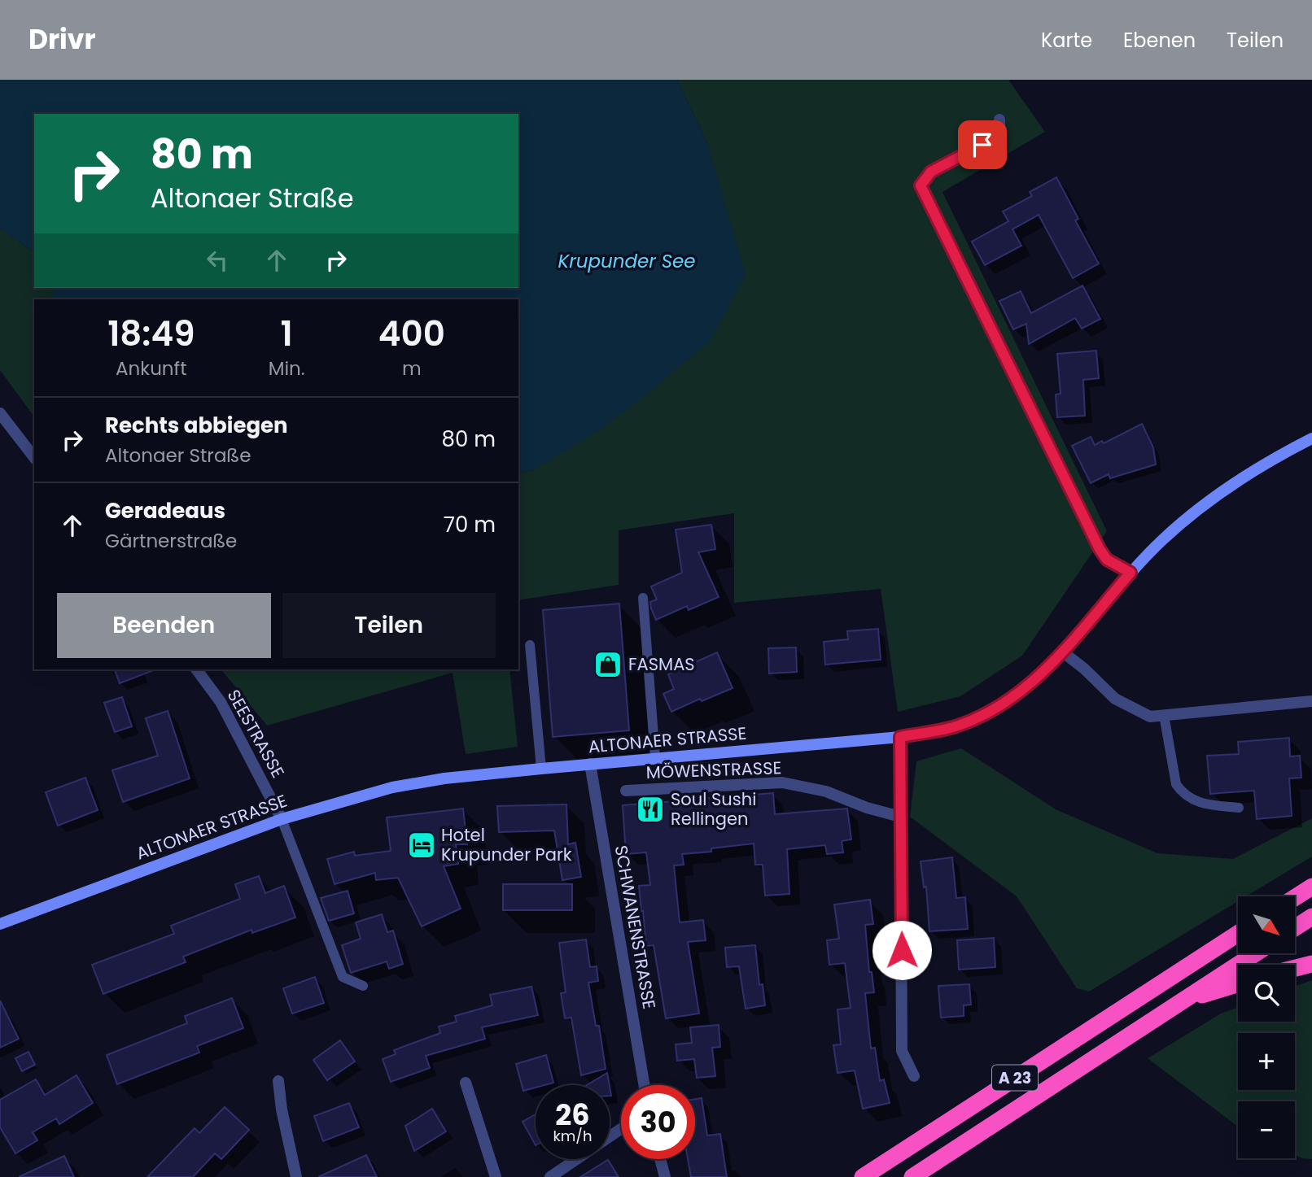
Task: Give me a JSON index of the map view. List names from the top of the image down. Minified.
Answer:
{"streets":{"highway":["A 23"],"main road":["ALTONAER STRASSE"],"street":["SEESTRASSE","MÖWENSTRASSE","SCHWANENSTRASSE"]},"crossings":[["SEESTRASSE","ALTONAER STRASSE"],["ALTONAER STRASSE","SCHWANENSTRASSE"]],"water":["Krupunder See"],"places":{"shop":["FASMAS"],"restaurant":["Soul Sushi Rellingen"],"hotel":["Hotel Krupunder Park"]},"north":"bottom right","page":{"header":"Drivr","nav":["Karte","Ebenen","Teilen"],"turn":["80 m","Altonaer Straße"],"eta":["18:49","Ankunft","1","Min.","400","m"],"list":[{"name":"Rechts abbiegen","note":"Altonaer Straße","value":"80 m"},{"name":"Geradeaus","note":"Gärtnerstraße","value":"70 m"}],"buttons":["Beenden","Teilen"],"map_buttons":["+","−"],"speed":"26 km/h","limit":"30"}}
